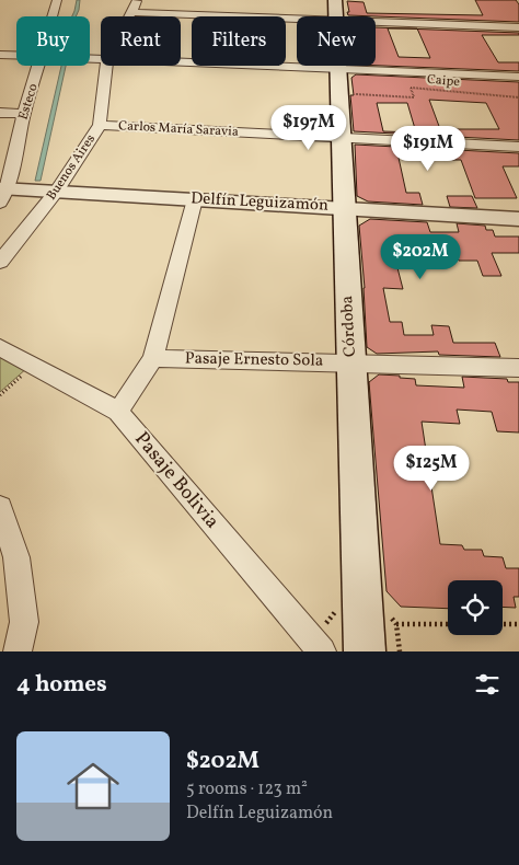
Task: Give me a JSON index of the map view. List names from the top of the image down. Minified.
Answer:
{"streets":{"main road":["Córdoba"],"street":["Esteco","Carlos María Saravia","Buenos Aires","Delfín Leguizamón","Pasaje Ernesto Sola","Pasaje Bolivia"],"path":["Caipe"]},"crossings":[["Esteco","Delfín Leguizamón"],["Carlos María Saravia","Buenos Aires"],["Carlos María Saravia","Córdoba"],["Buenos Aires","Delfín Leguizamón"],["Delfín Leguizamón","Córdoba"],["Córdoba","Pasaje Ernesto Sola"]],"page":{"chip":["Buy","Rent","Filters","New"],"price":["$197M","$191M","$202M","$125M"],"heading":"4 homes","list":[{"name":"$202M","note":"5 rooms · 123 m² · Delfín Leguizamón"}]}}
